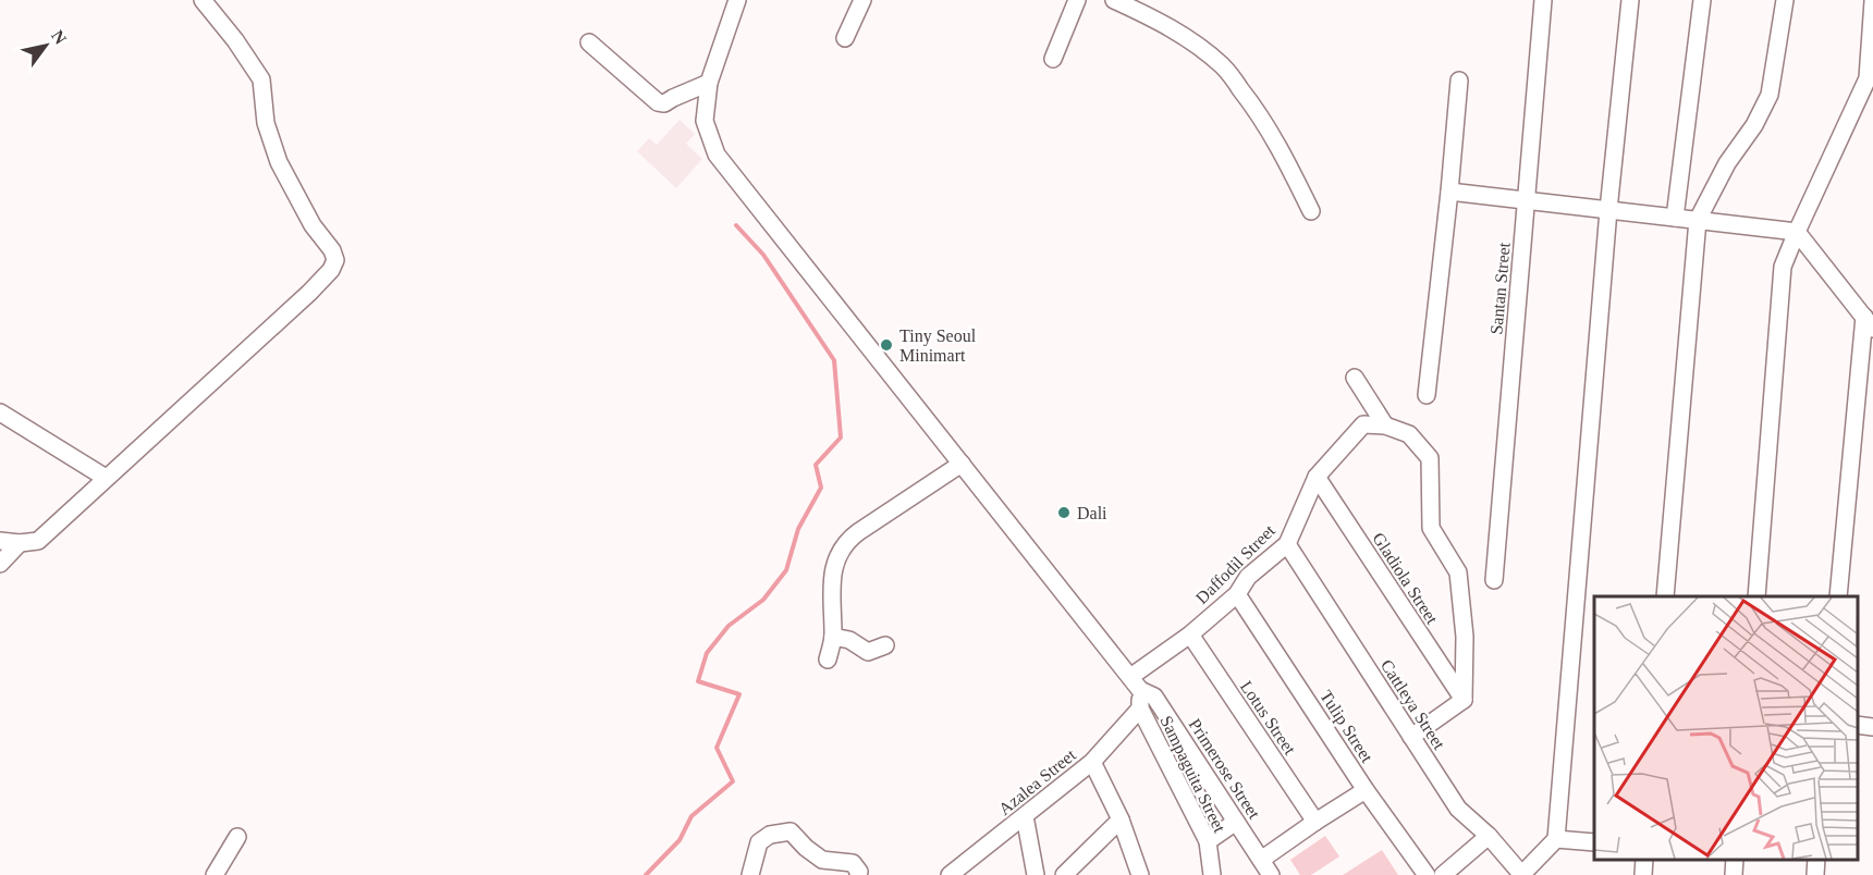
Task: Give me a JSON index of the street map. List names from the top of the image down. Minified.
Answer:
{"streets":{"street":["Santan Street","Daffodil Street","Gladiola Street","Cattleya Street","Lotus Street","Tulip Street","Primerose Street","Sampaguita Street","Azalea Street"]},"crossings":[["Daffodil Street","Gladiola Street"],["Daffodil Street","Cattleya Street"],["Daffodil Street","Lotus Street"],["Daffodil Street","Tulip Street"],["Daffodil Street","Primerose Street"],["Daffodil Street","Sampaguita Street"],["Primerose Street","Sampaguita Street"],["Sampaguita Street","Azalea Street"]],"places":["Tiny Seoul Minimart","Dali"],"north":"top right"}
